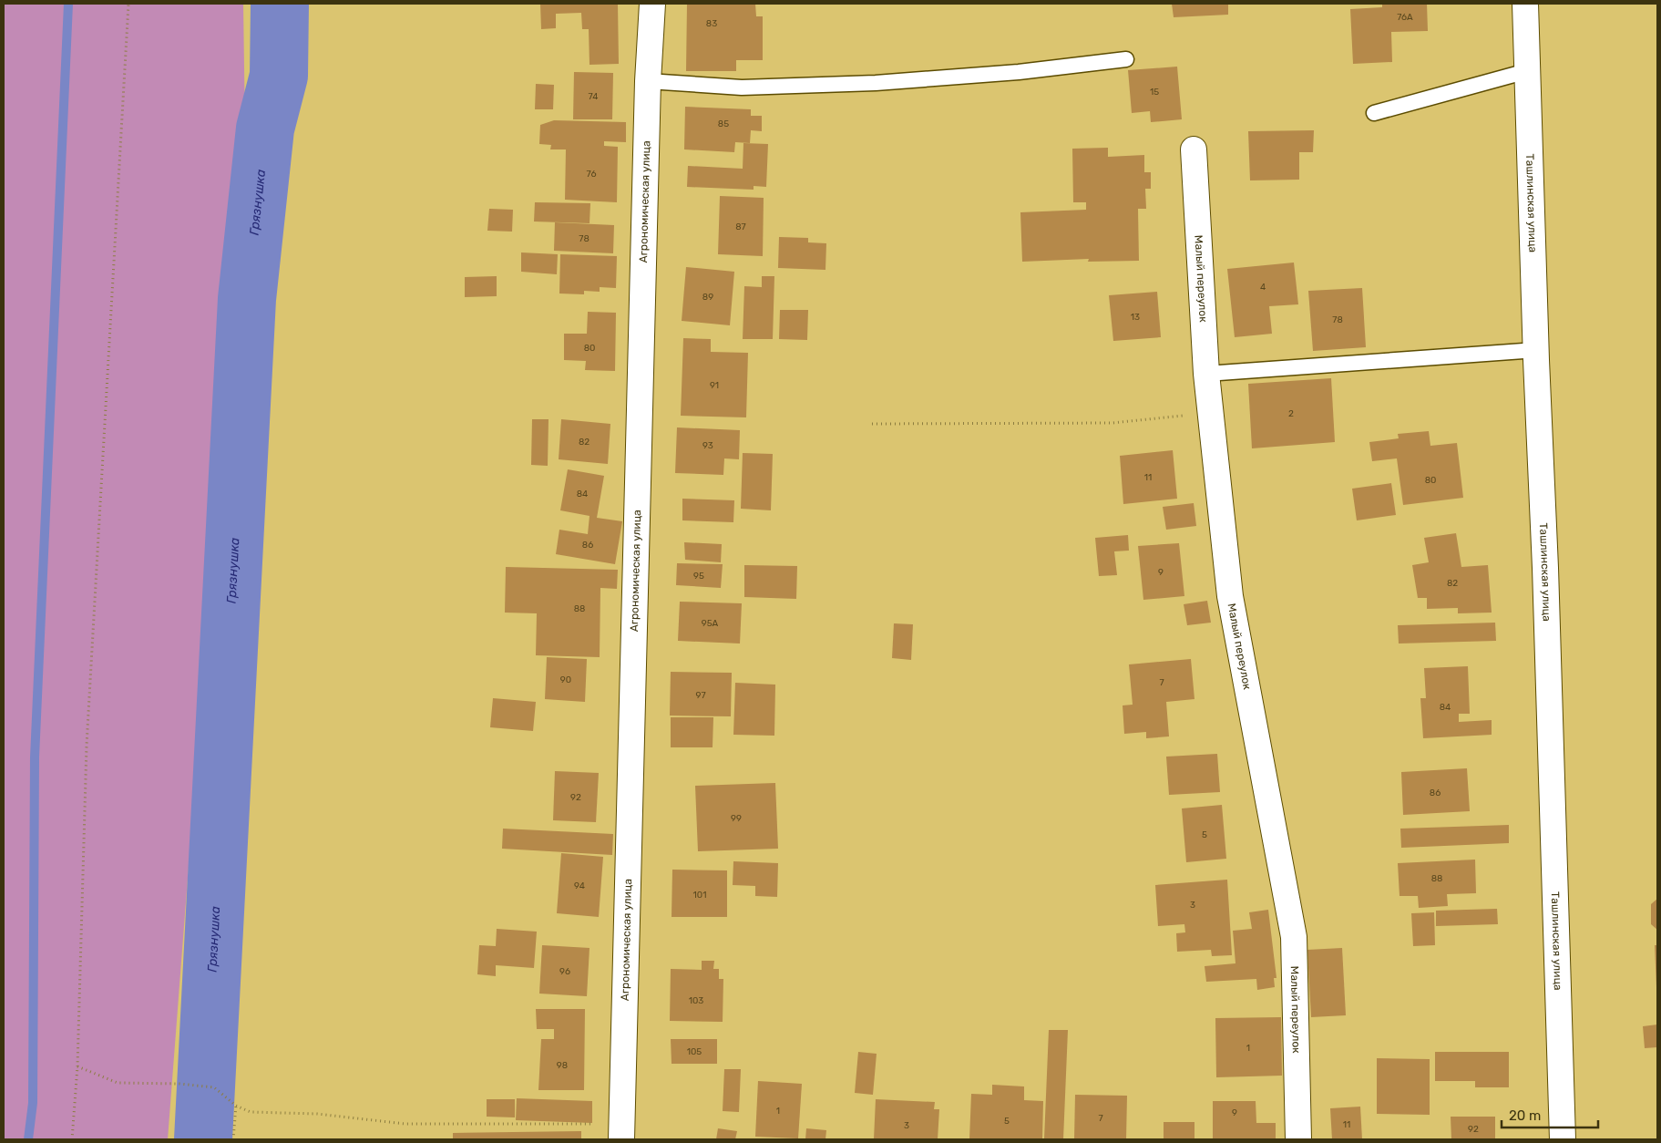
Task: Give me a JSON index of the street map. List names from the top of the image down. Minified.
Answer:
{"streets":{"street":["Агрономическая улица","Ташлинская улица","Малый переулок"]},"water":["Грязнушка"],"house_numbers":["76А","83","15","74","85","76","87","78","4","89","13","78","80","91","2","82","93","11","80","84","86","9","95","82","88","95А","90","7","97","84","86","92","99","5","88","94","101","3","96","103","1","105","98","1","9","7","5","11","3","92"],"scale_bar":"20 m"}
